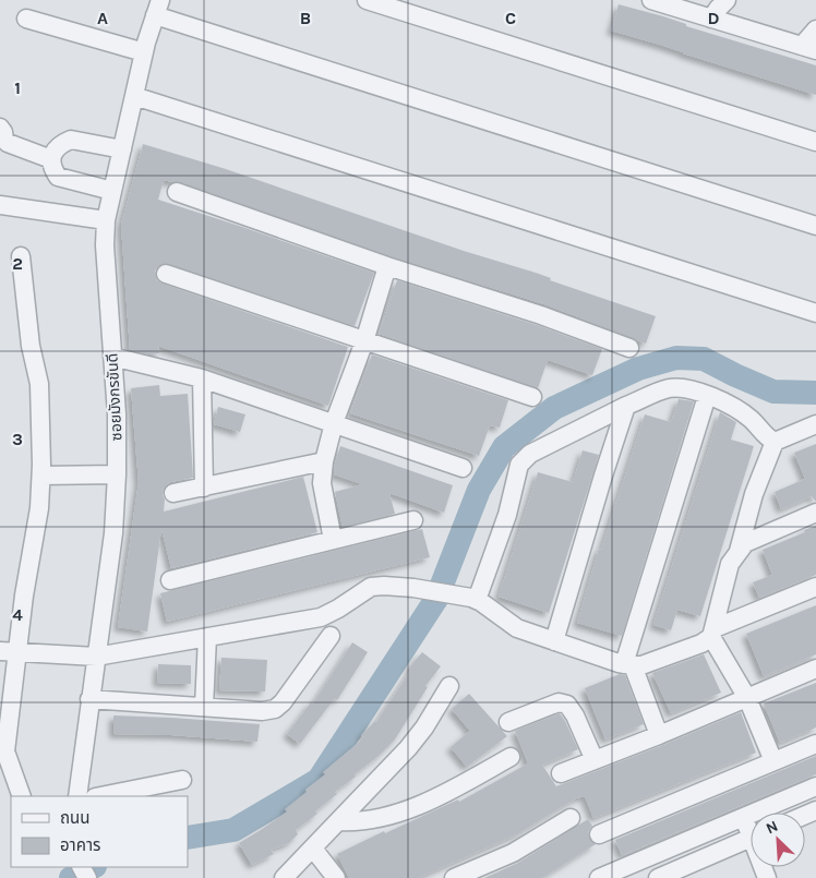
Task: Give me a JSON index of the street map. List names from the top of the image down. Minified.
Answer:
{"streets":{"street":["ซอยมังกรขันดี"]},"legend":["ถนน","อาคาร"],"north":"top left","grid":{"columns":["A","B","C","D"],"rows":["1","2","3","4"]}}
